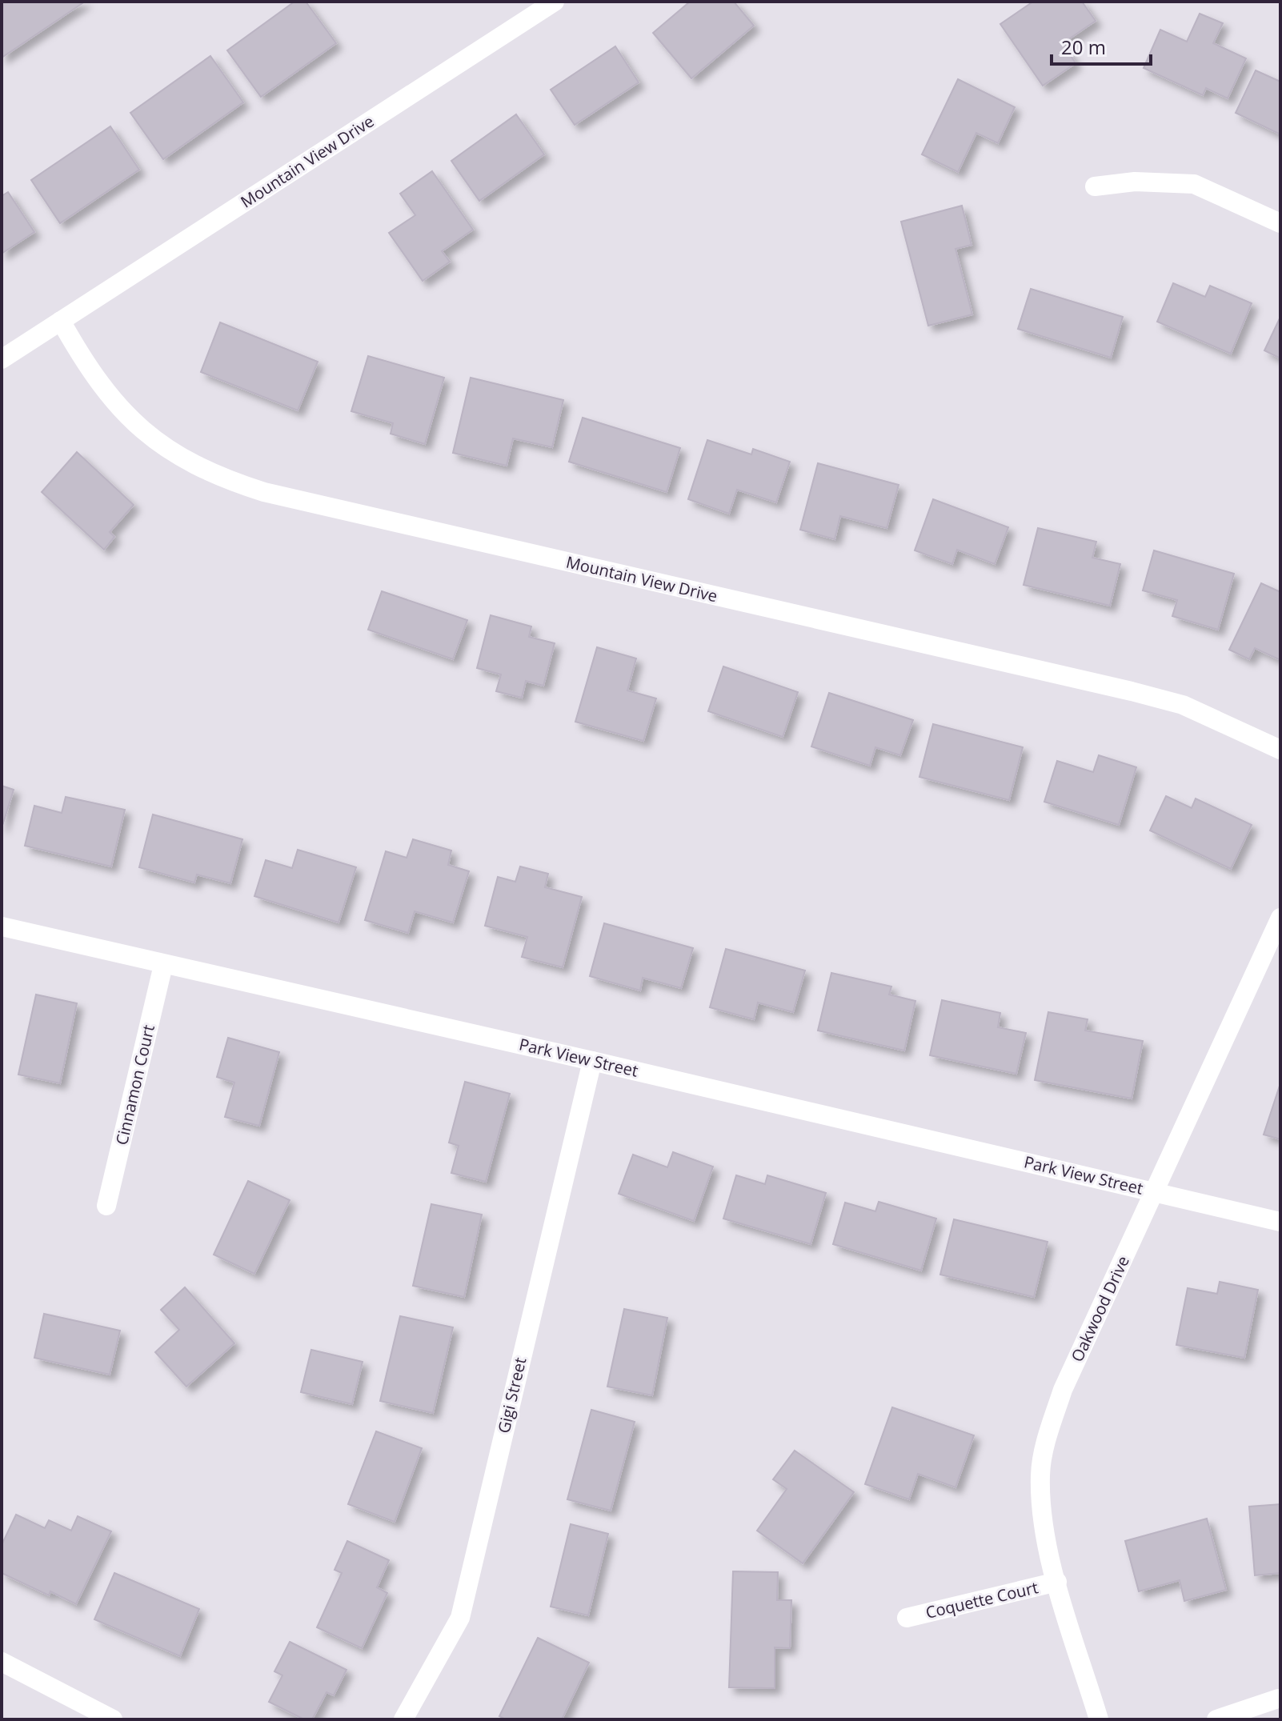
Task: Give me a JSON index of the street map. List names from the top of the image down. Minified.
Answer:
{"streets":{"street":["Mountain View Drive","Park View Street","Cinnamon Court","Oakwood Drive","Gigi Street","Coquette Court"]},"crossings":[["Park View Street","Cinnamon Court"],["Park View Street","Oakwood Drive"],["Park View Street","Gigi Street"],["Oakwood Drive","Coquette Court"]],"scale_bar":"20 m"}
